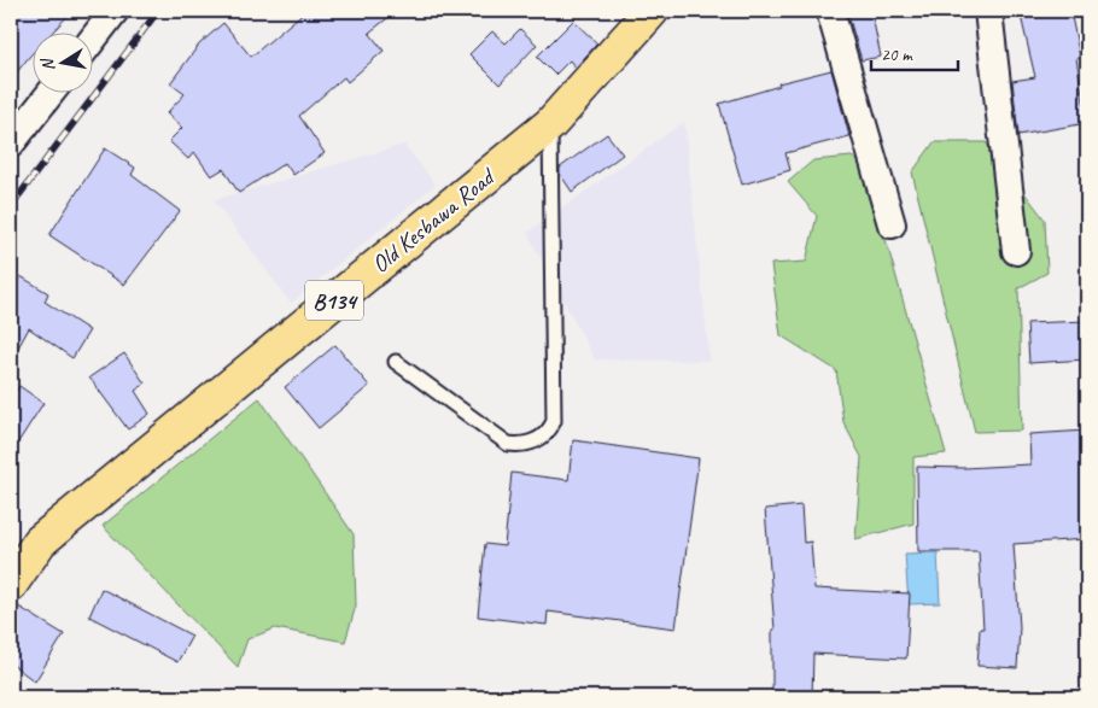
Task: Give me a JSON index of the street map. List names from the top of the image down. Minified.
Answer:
{"streets":{"main road":["Old Kesbawa Road","B134"]},"scale_bar":"20 m","north":"left"}
